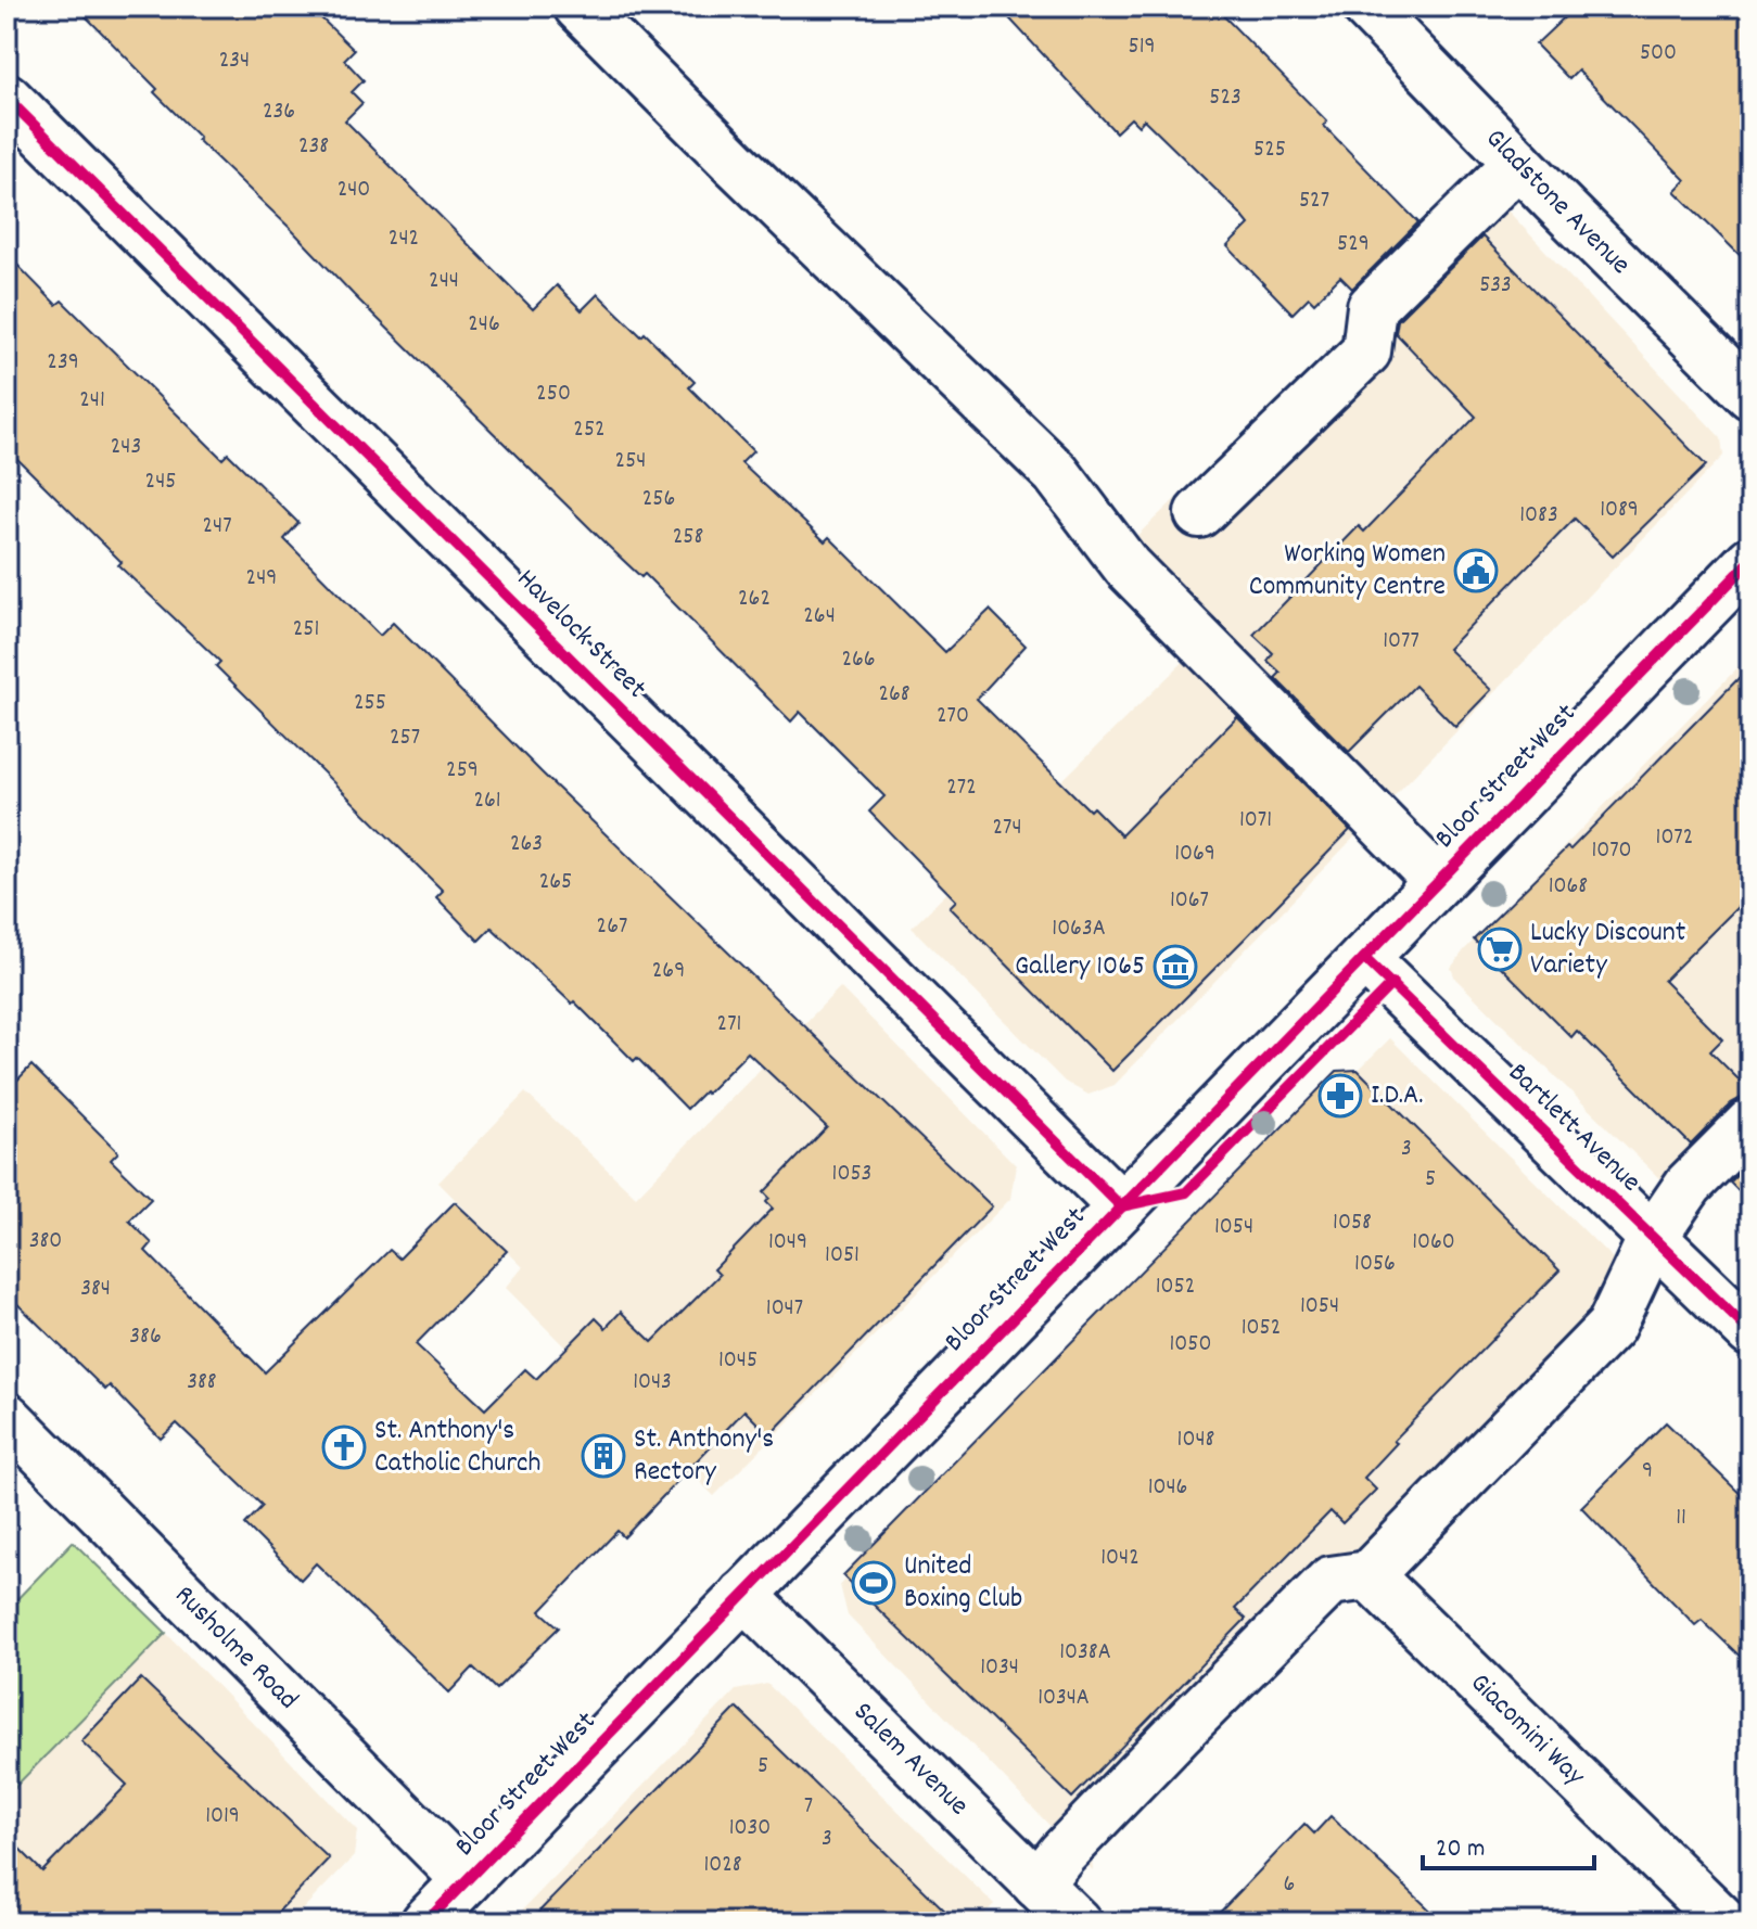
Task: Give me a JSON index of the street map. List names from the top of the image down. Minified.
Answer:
{"streets":{"street":["Gladstone Avenue","Havelock Street","Bloor Street West","Bartlett Avenue","Rusholme Road","Giacomini Way","Salem Avenue"]},"crossings":[["Havelock Street","Bloor Street West"],["Bloor Street West","Bartlett Avenue"],["Bloor Street West","Rusholme Road"],["Bloor Street West","Salem Avenue"]],"places":{"public building":["Working Women Community Centre"],"supermarket":["Lucky Discount Variety"],"museum":["Gallery 1065"],"pharmacy":["I.D.A."],"church":["St. Anthony's Catholic Church"],"building":["St. Anthony's Rectory"],"sports":["United Boxing Club"]},"house_numbers":["519","500","234","523","236","238","525","240","527","242","529","244","533","246","239","250","241","252","243","254","245","256","1089","1083","247","258","249","262","264","251","1077","266","268","255","270","257","259","272","261","1071","274","1072","263","1070","1069","265","1068","1067","267","1063A","269","271","3","1053","5","1058","1054","380","1049","1060","1051","1056","1052","384","1054","1047","1052","386","1050","1045","388","1043","1048","9","1046","11","1042","1038A","1034","1034A","5","7","1019","1030","3","1028","6"],"scale_bar":"20 m"}
